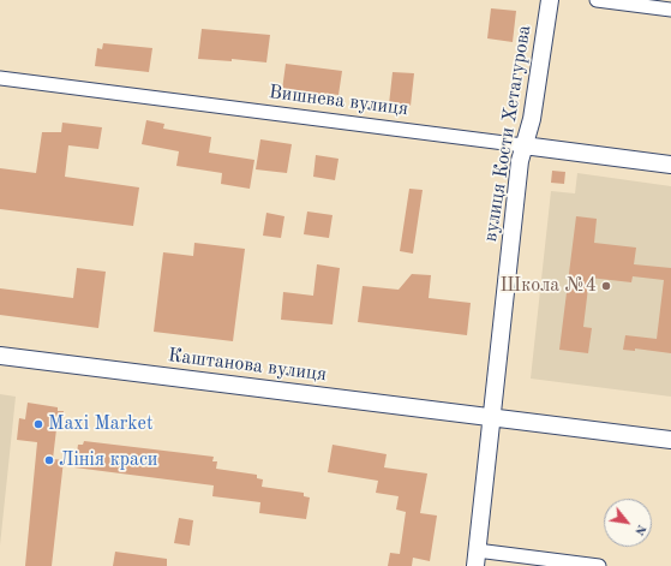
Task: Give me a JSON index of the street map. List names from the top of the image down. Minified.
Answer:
{"streets":{"street":["Вишнева вулиця","вулиця Кости Хетагурова","Каштанова вулиця"]},"crossings":[["Вишнева вулиця","вулиця Кости Хетагурова"],["вулиця Кости Хетагурова","Каштанова вулиця"]],"places":["Школа №4","Maxi Market","Лінія краси"],"north":"bottom right"}
